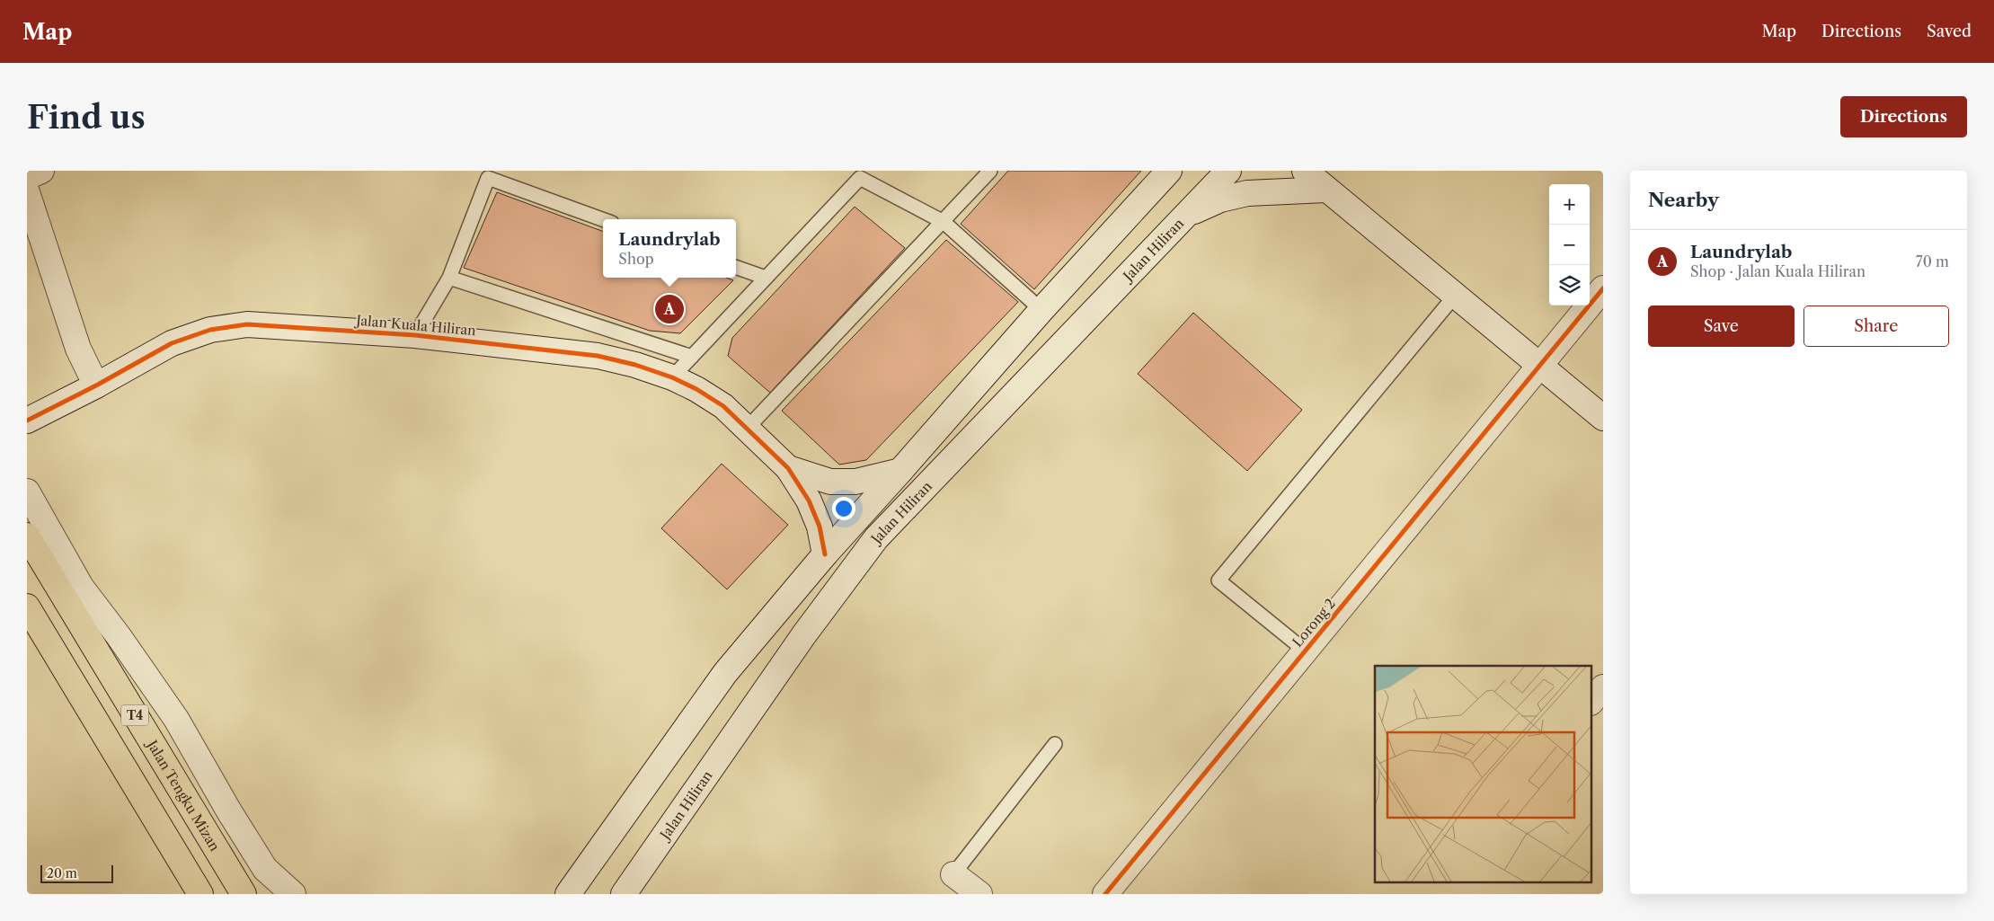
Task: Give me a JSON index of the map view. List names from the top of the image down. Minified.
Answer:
{"streets":{"highway":["T4","Jalan Tengku Mizan"],"street":["Jalan Hiliran","Jalan Kuala Hiliran","Lorong 2"]},"scale_bar":"20 m","page":{"header":"Map","nav":["Map","Directions","Saved"],"buttons":["Directions",["Save","Share"]],"title":"Find us","heading":"Nearby","map_buttons":["+","−"],"popup":["Laundrylab","Shop"],"list":[{"mark":"A","name":"Laundrylab","note":"Shop · Jalan Kuala Hiliran","value":"70 m"}],"pins":"A","scale":"20 m"}}
